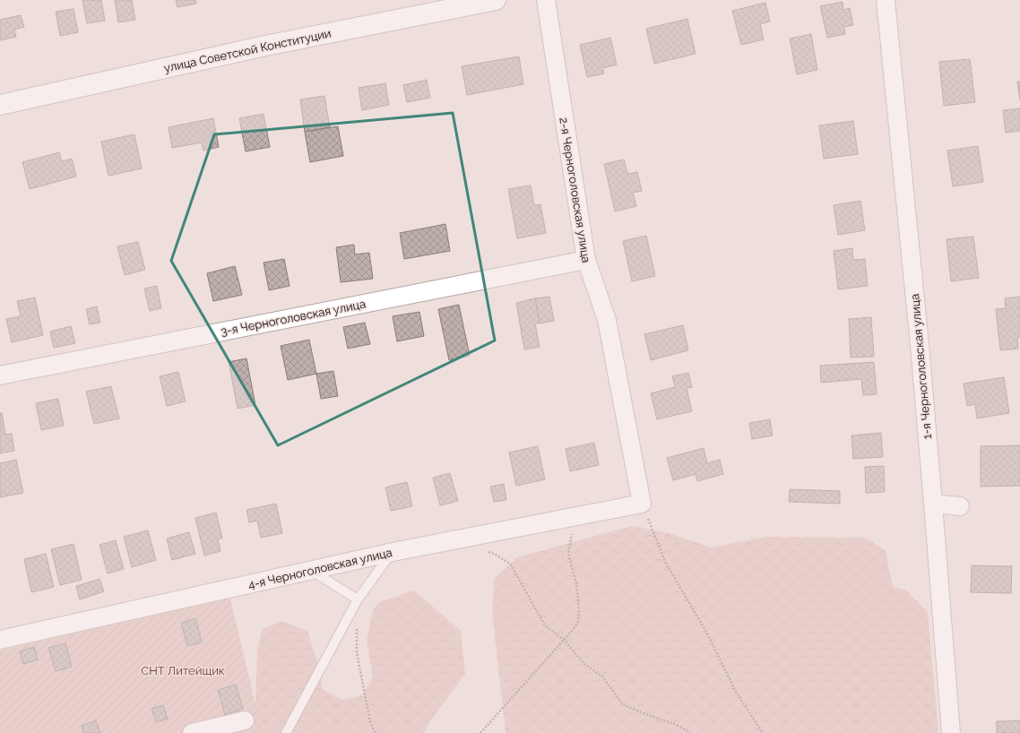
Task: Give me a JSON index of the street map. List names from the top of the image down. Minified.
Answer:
{"streets":{"street":["улица Советской Конституции","2-я Черноголовская улица","3-я Черноголовская улица","1-я Черноголовская улица","4-я Черноголовская улица"]},"crossings":[["2-я Черноголовская улица","3-я Черноголовская улица"],["2-я Черноголовская улица","4-я Черноголовская улица"]],"parks":["СНТ Литейщик"]}
